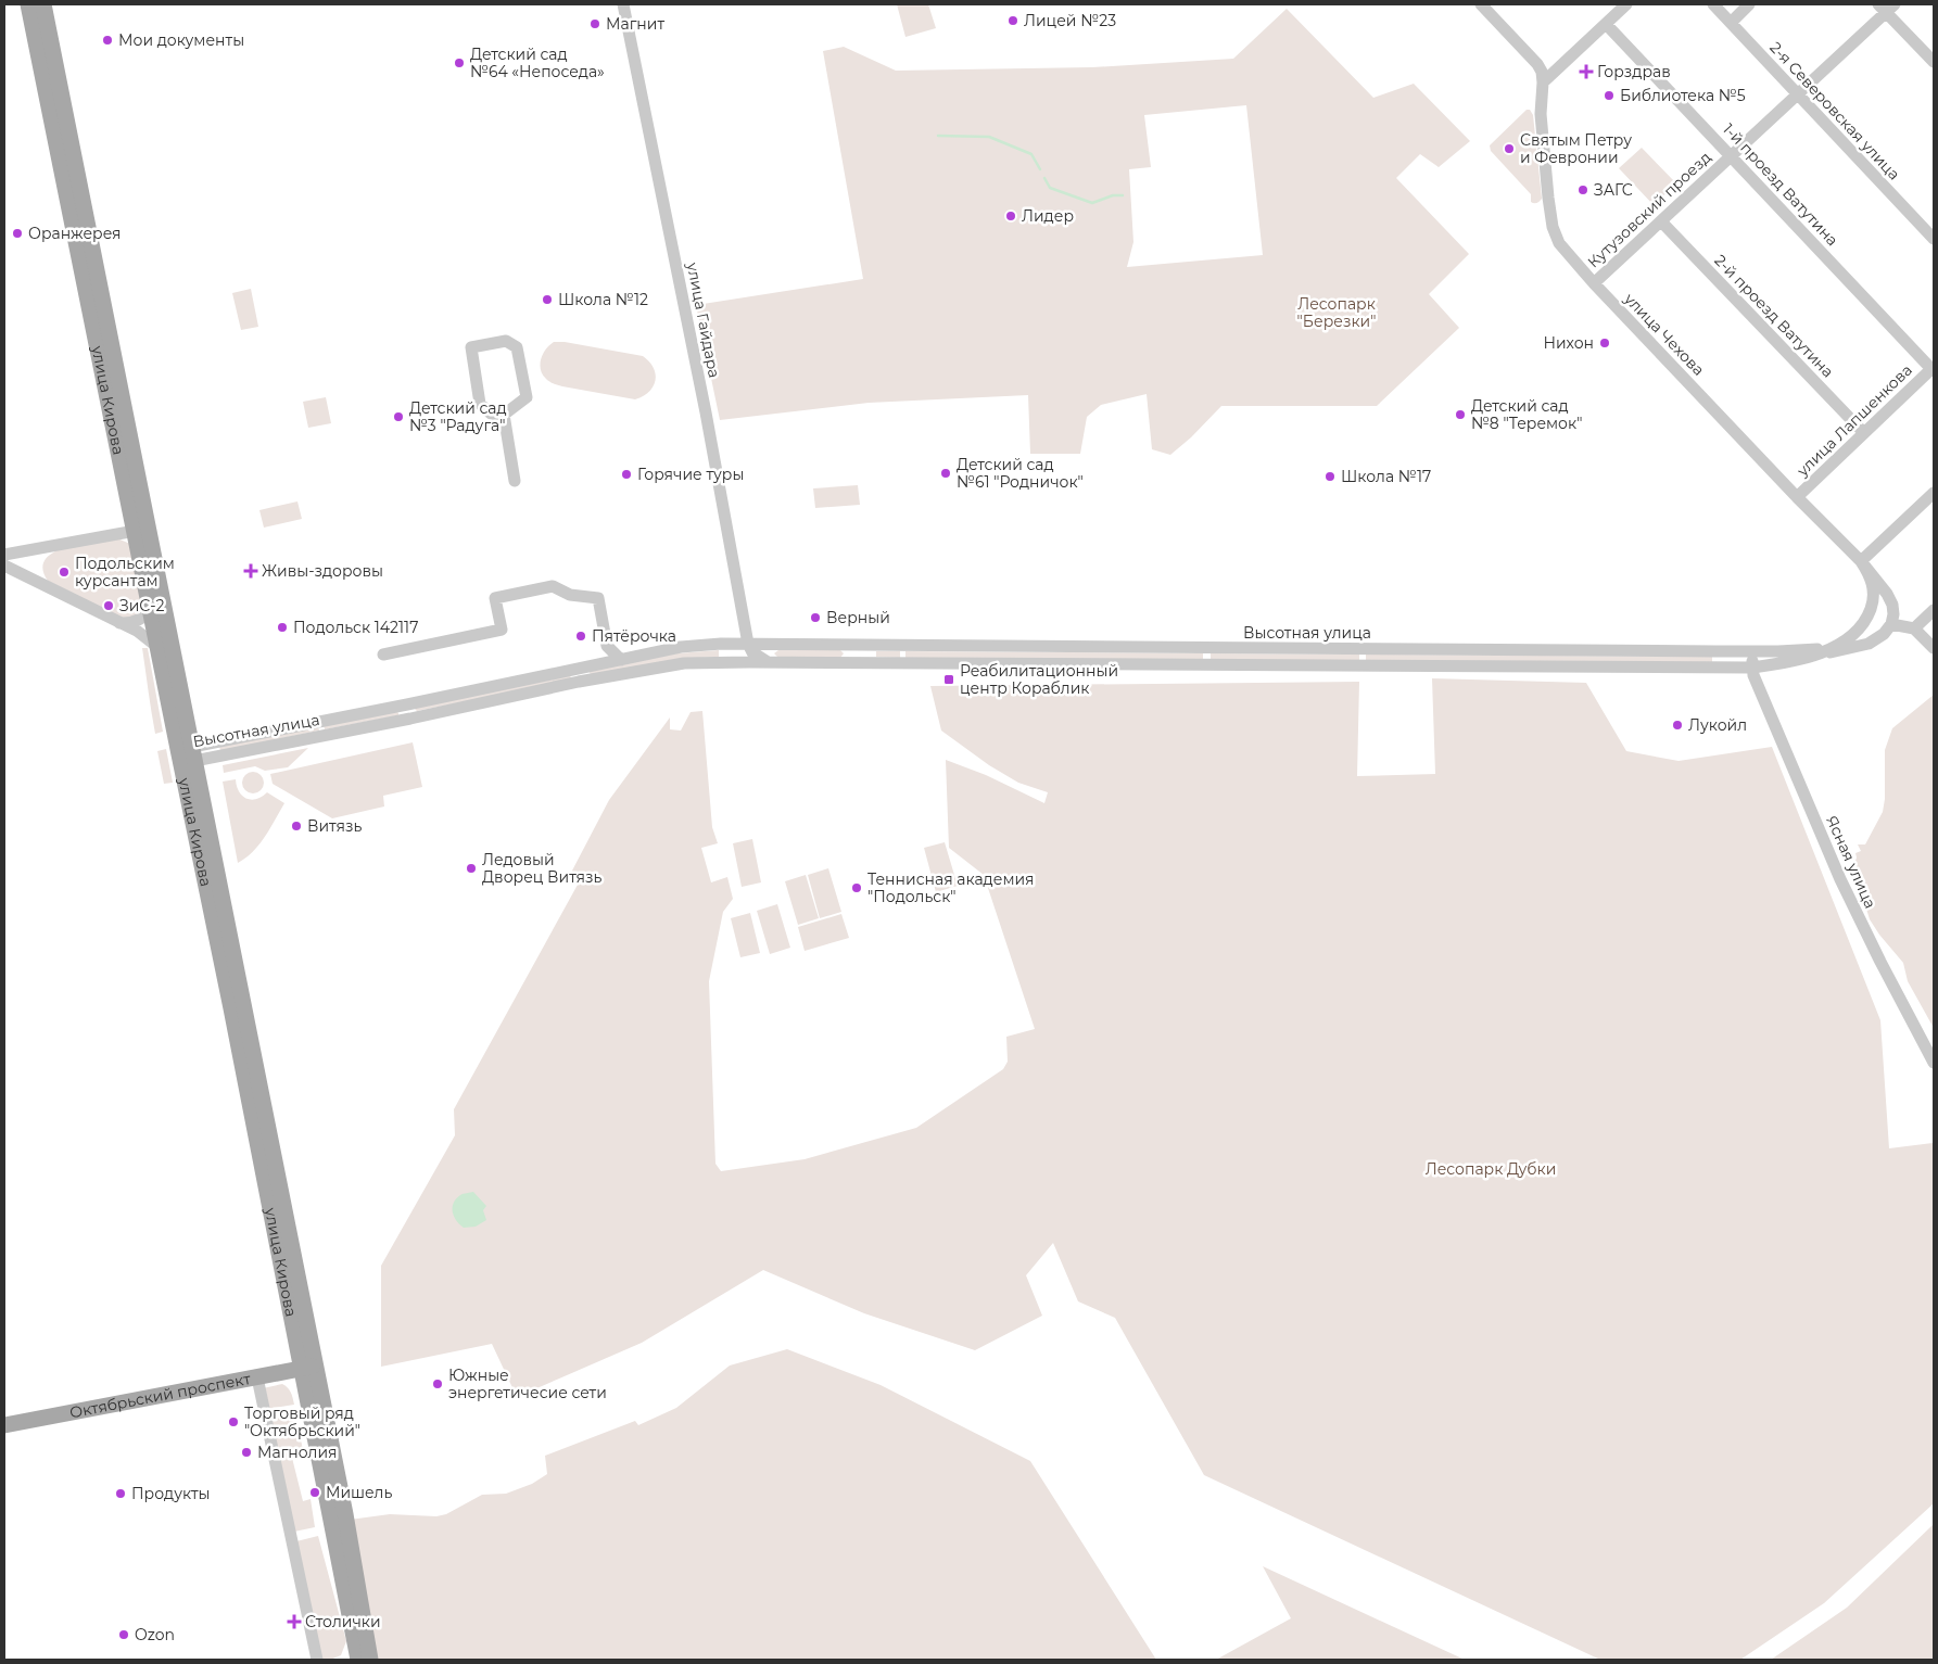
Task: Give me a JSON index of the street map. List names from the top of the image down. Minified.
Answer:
{"streets":{"main road":["улица Кирова","Октябрьский проспект"],"street":["2-я Северовская улица","1-й проезд Ватутина","Кутузовский проезд","2-й проезд Ватутина","улица Гайдара","улица Чехова","улица Лапшенкова","Высотная улица","Ясная улица"]},"crossings":[["2-я Северовская улица","Кутузовский проезд"],["1-й проезд Ватутина","Кутузовский проезд"],["1-й проезд Ватутина","улица Лапшенкова"],["Кутузовский проезд","2-й проезд Ватутина"],["Кутузовский проезд","улица Чехова"],["2-й проезд Ватутина","улица Лапшенкова"],["улица Гайдара","Высотная улица"],["улица Чехова","улица Лапшенкова"],["улица Чехова","Высотная улица"],["улица Кирова","Высотная улица"],["улица Кирова","Октябрьский проспект"],["Высотная улица","Ясная улица"]],"parks":["Лесопарк \"Березки\"","Лесопарк Дубки"],"places":{"other":["Лицей №23","Магнит","Мои документы","Детский сад №64 «Непоседа»","Библиотека №5","Святым Петру и Февронии","ЗАГС","Лидер","Оранжерея","Школа №12","Нихон","Детский сад №8 \"Теремок\"","Детский сад №3 \"Радуга\"","Детский сад №61 \"Родничок\"","Горячие туры","Школа №17","Подольским курсантам","ЗиС-2","Верный","Подольск 142117","Пятёрочка","Лукойл","Витязь","Ледовый Дворец Витязь","Теннисная академия \"Подольск\"","Южные энергетичесие сети","Торговый ряд \"Октябрьский\"","Магнолия","Мишель","Продукты","Ozon"],"health":["Горздрав","Живы-здоровы","Столички"],"transit":["Реабилитационный центр Кораблик"]}}
